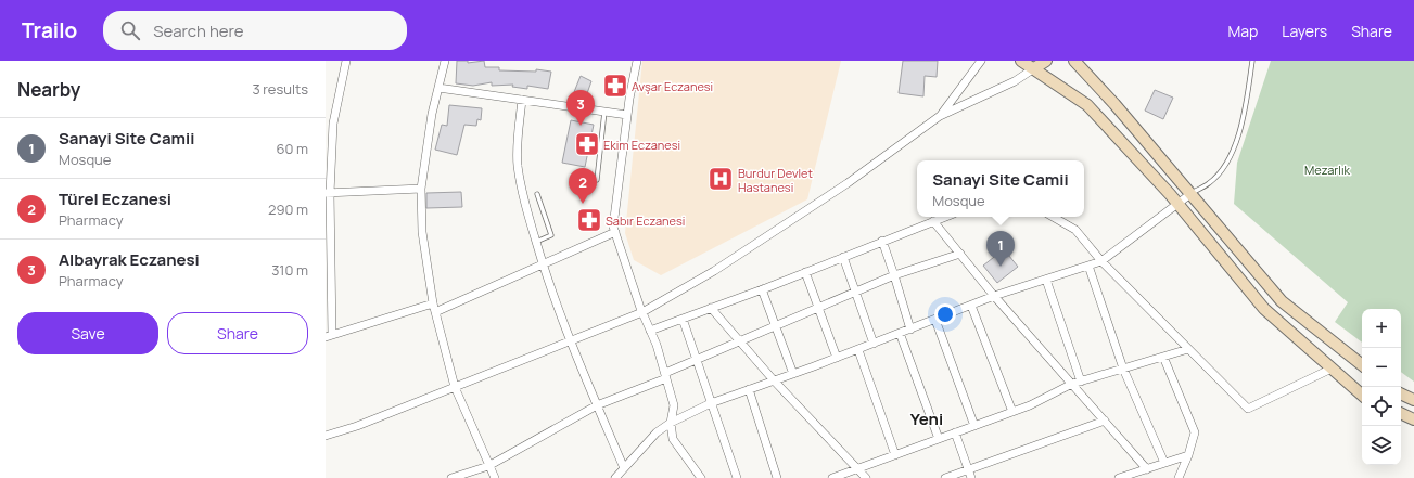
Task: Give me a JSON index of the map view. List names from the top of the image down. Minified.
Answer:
{"districts":["Yeni"],"parks":["Mezarlık"],"places":{"pharmacy":["Avşar Eczanesi","Ekim Eczanesi","Sabır Eczanesi"],"hospital":["Burdur Devlet Hastanesi"]},"page":{"header":"Trailo","search":"Search here","nav":["Map","Layers","Share"],"heading":["Nearby","3 results"],"pins":["3","2","1"],"list":[{"mark":"1","name":"Sanayi Site Camii","note":"Mosque","value":"60 m"},{"mark":"2","name":"Türel Eczanesi","note":"Pharmacy","value":"290 m"},{"mark":"3","name":"Albayrak Eczanesi","note":"Pharmacy","value":"310 m"}],"popup":["Sanayi Site Camii","Mosque"],"buttons":["Save","Share"],"map_buttons":["+","−"]}}
